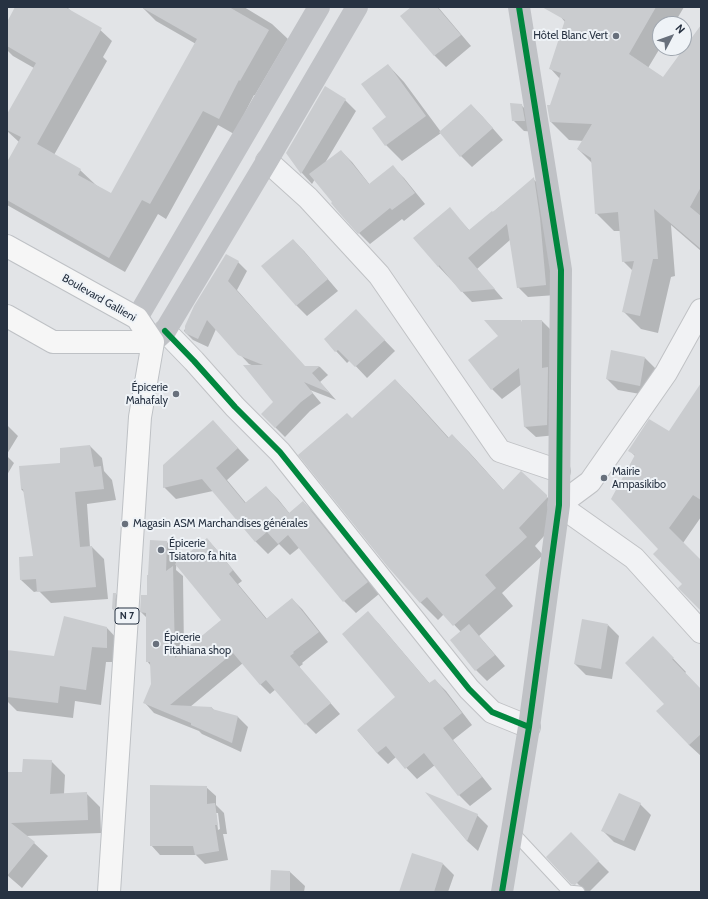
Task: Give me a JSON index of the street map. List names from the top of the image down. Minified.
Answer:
{"streets":{"main road":["Boulevard Gallieni","N 7"]},"crossings":[["Boulevard Gallieni","N 7"]],"places":["Hôtel Blanc Vert","Épicerie Mahafaly","Mairie Ampasikibo","Magasin ASM Marchandises générales","Épicerie Tsiatoro fa hita","Épicerie Fitahiana shop"],"north":"top right"}
